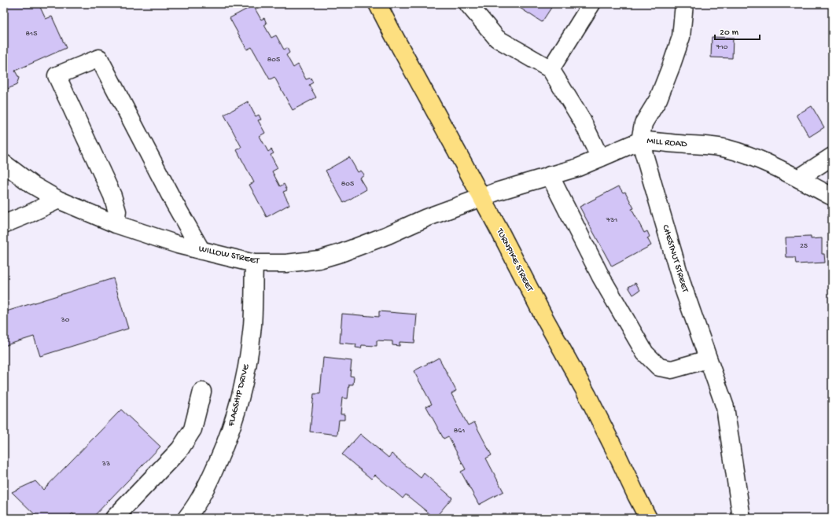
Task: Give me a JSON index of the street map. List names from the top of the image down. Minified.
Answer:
{"streets":{"highway":["TURNPIKE STREET"],"street":["MILL ROAD","WILLOW STREET","CHESTNUT STREET","FLAGSHIP DRIVE"]},"crossings":[["MILL ROAD","WILLOW STREET"],["MILL ROAD","CHESTNUT STREET"],["MILL ROAD","TURNPIKE STREET"],["WILLOW STREET","TURNPIKE STREET"],["WILLOW STREET","FLAGSHIP DRIVE"]],"house_numbers":["815","710","805","805","731","25","30","861","33"],"scale_bar":"20 m"}
